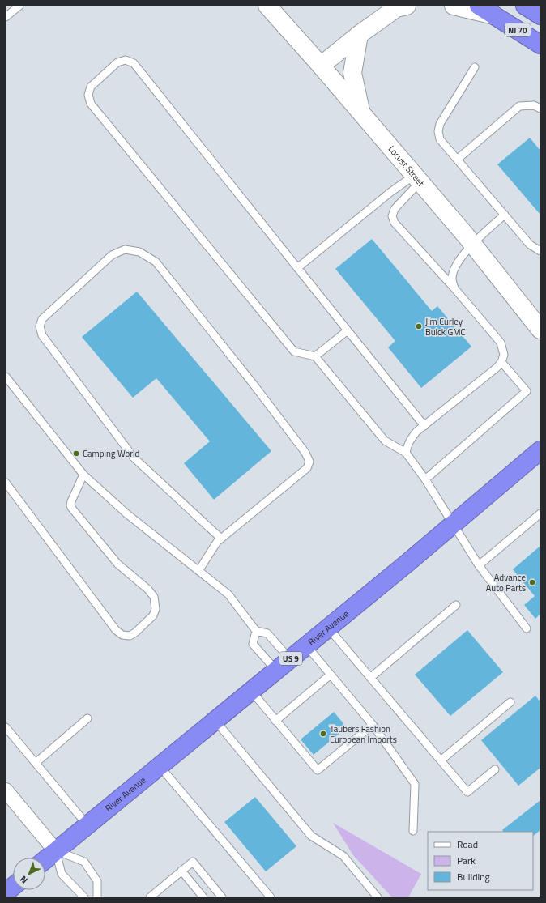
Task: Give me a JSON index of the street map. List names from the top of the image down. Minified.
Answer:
{"streets":{"highway":["NJ 70","River Avenue","US 9"],"street":["Locust Street"]},"places":["Jim Curley Buick GMC","Camping World","Advance Auto Parts","Taubers Fashion European Imports"],"legend":["Road","Park","Building"],"north":"bottom left"}
